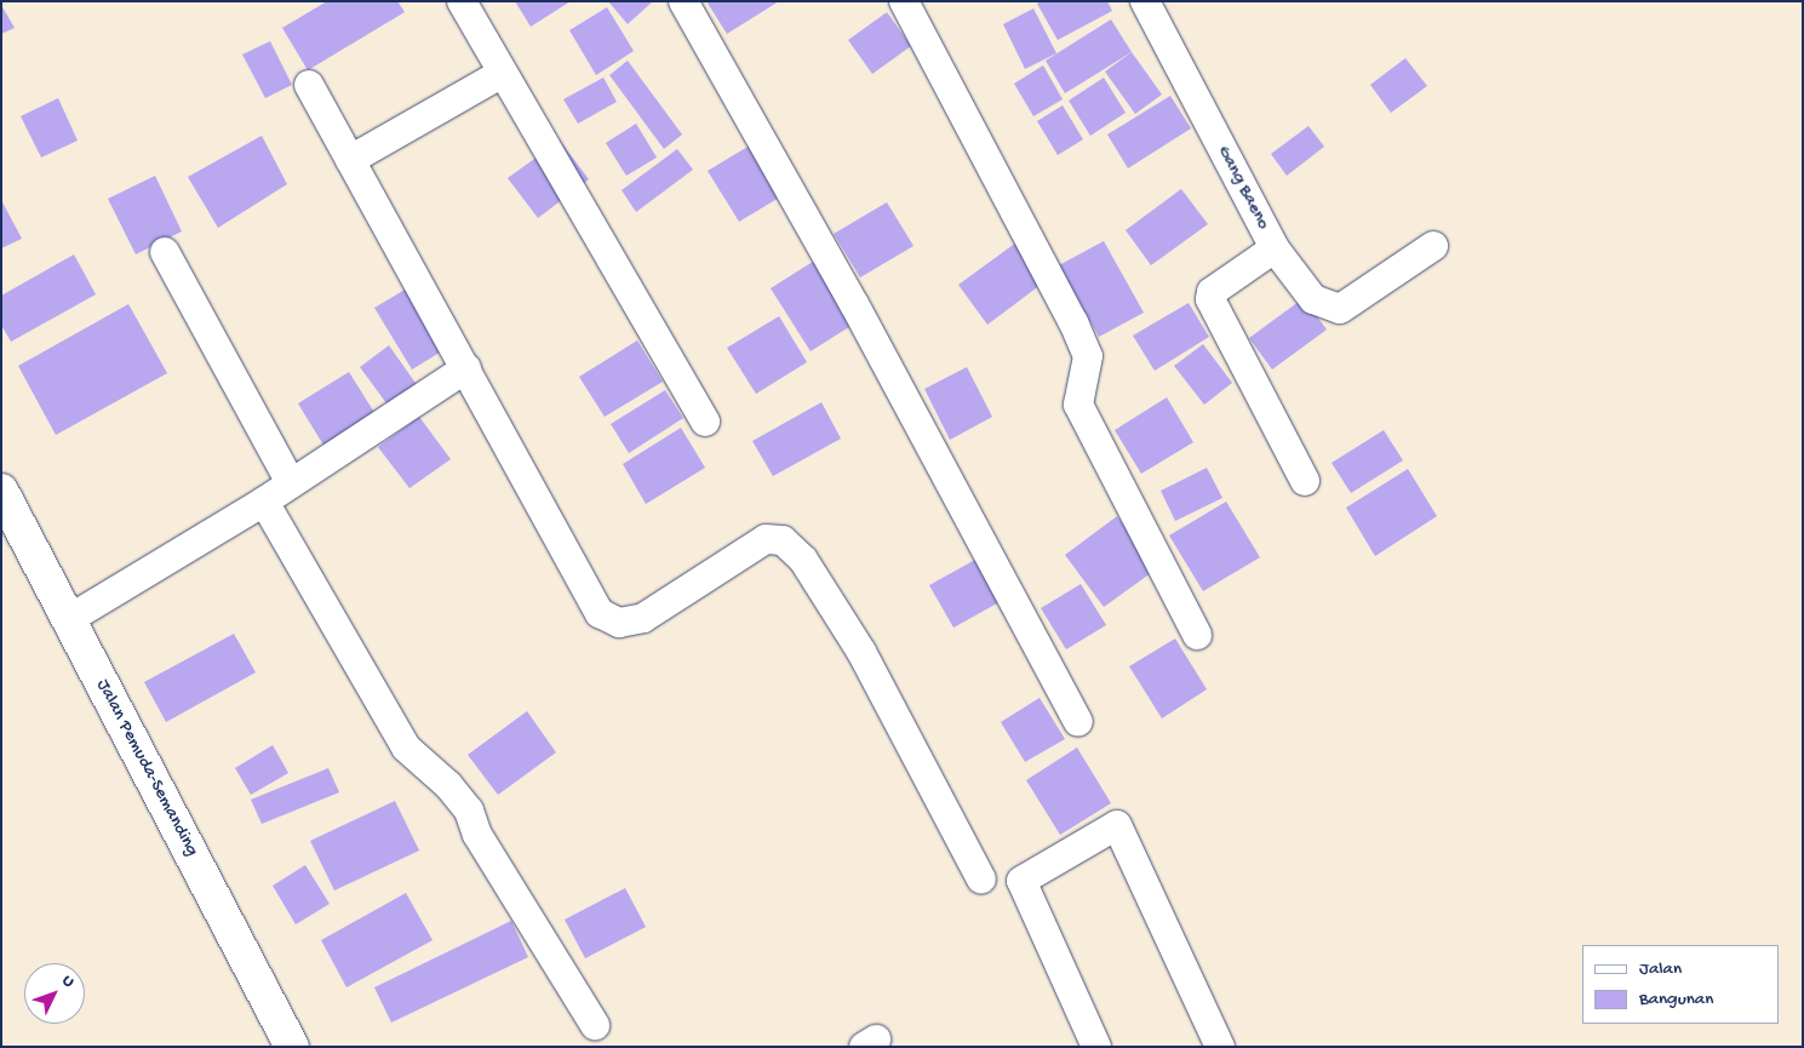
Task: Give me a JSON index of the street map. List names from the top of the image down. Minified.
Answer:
{"streets":{"main road":["Jalan Pemuda-Semanding"],"street":["Gang Baeno"]},"legend":["Jalan","Bangunan"],"north":"top right"}
